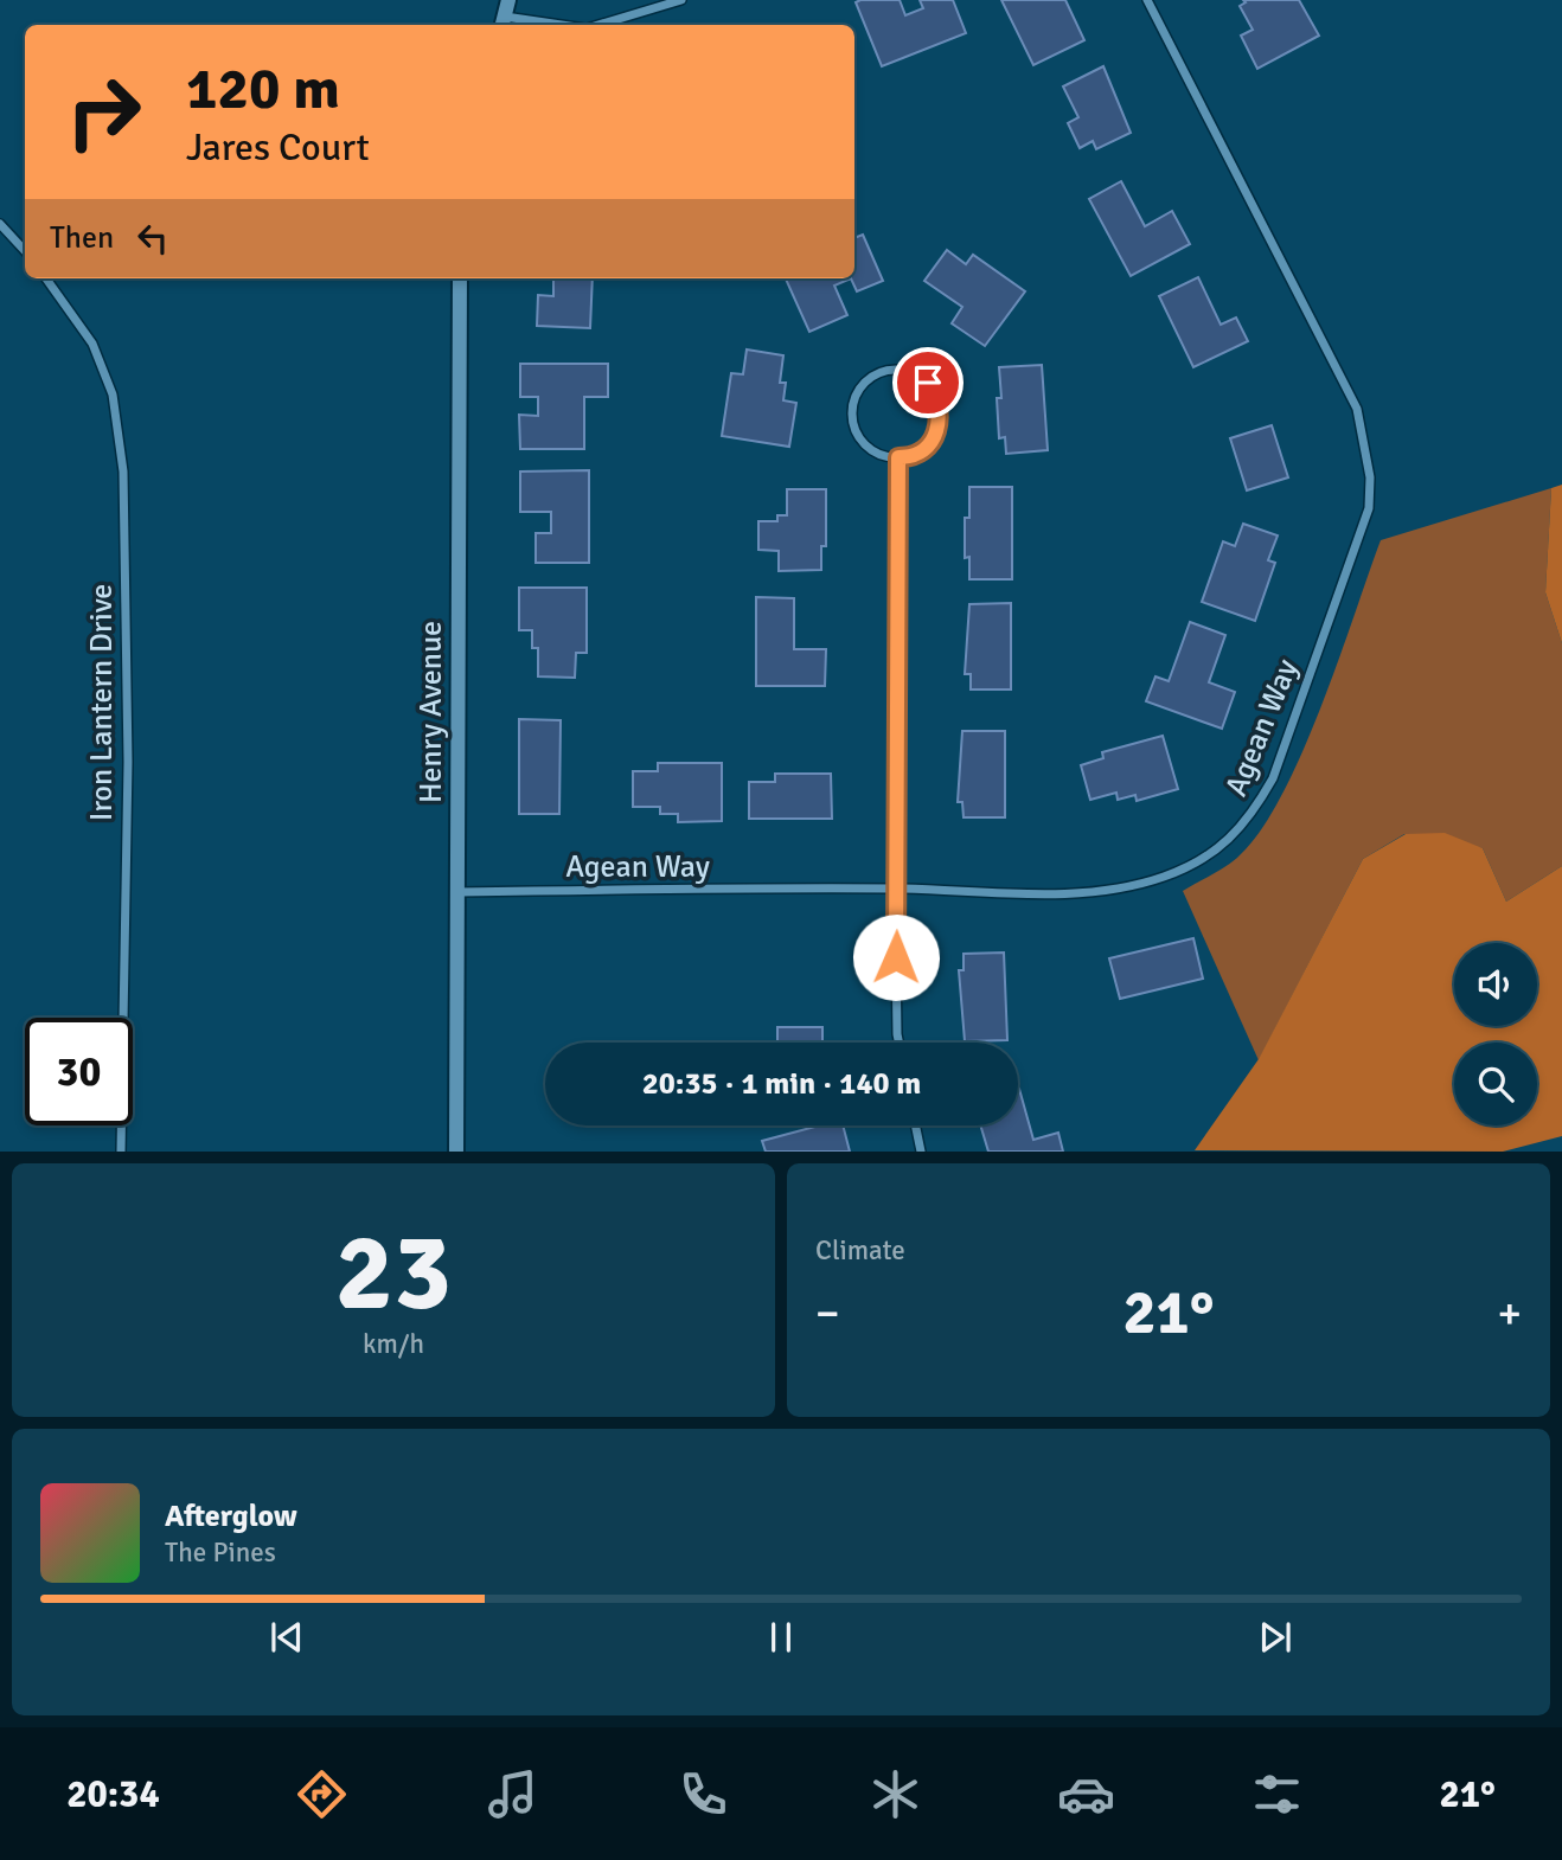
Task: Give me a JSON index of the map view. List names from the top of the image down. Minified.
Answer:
{"streets":{"street":["Iron Lantern Drive","Henry Avenue","Agean Way"]},"crossings":[["Henry Avenue","Agean Way"]],"page":{"turn":["120 m","Jares Court"],"then":"Then","limit":"30","trip":"20:35 · 1 min · 140 m","tile":[["23","km/h"],"Climate"],"heat":["−","21°","+"],"song":["Afterglow","The Pines"],"tabs":["20:34","21°"]}}
